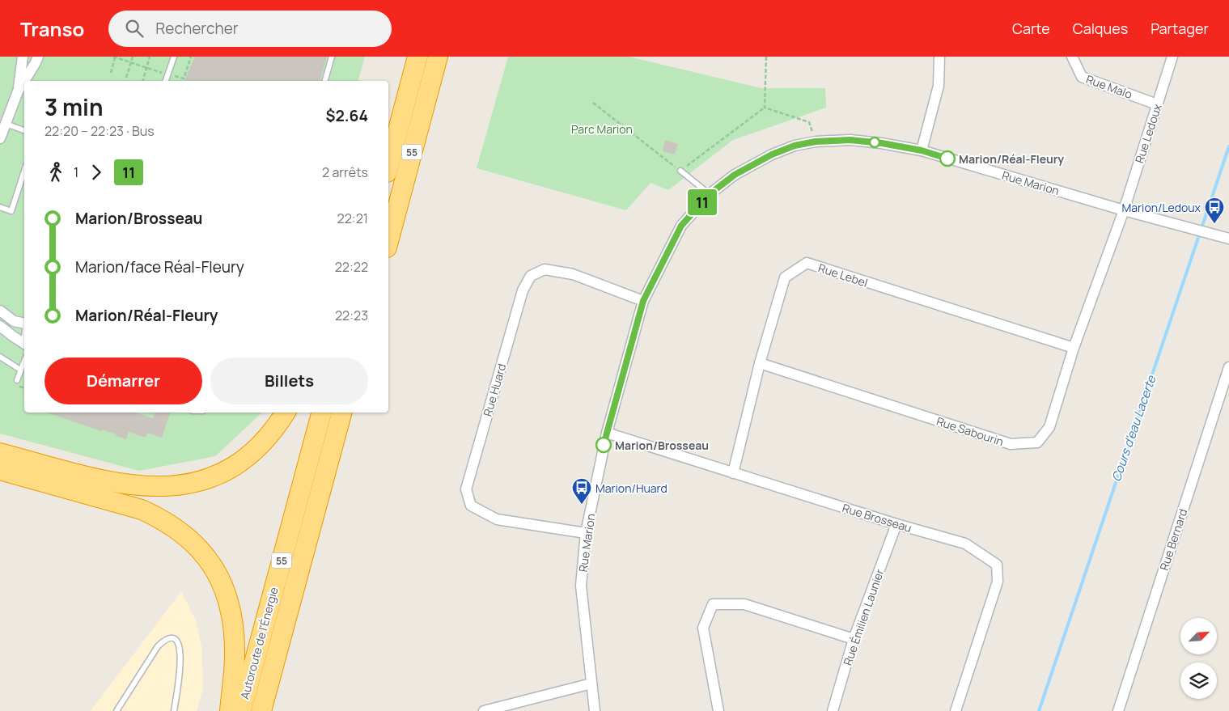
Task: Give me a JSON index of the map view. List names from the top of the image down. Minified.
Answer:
{"streets":{"highway":["55","Autoroute de l'Énergie"],"street":["Rue Malo","Rue Ledoux","Rue Marion","Rue Lebel","Rue Huard","Rue Sabourin","Rue Brosseau","Rue Bernard","Rue Émilien Launier"]},"crossings":[["Rue Malo","Rue Ledoux"],["Rue Ledoux","Rue Marion"],["Rue Ledoux","Rue Sabourin"],["Rue Marion","Rue Huard"],["Rue Marion","Rue Sabourin"],["Rue Marion","Rue Brosseau"],["Rue Lebel","Rue Sabourin"],["Rue Lebel","Rue Brosseau"],["Rue Brosseau","Rue Émilien Launier"]],"water":["Cours d'eau Lacerte"],"parks":["Parc Marion"],"places":{"other":["Marion/Réal-Fleury","Marion/Brosseau"],"bus stop":["Marion/Ledoux","Marion/Huard"]},"lines":["bus line 11"],"north":"top right","page":{"header":"Transo","search":"Rechercher","nav":["Carte","Calques","Partager"],"on_map":"11","heading":["3 min","22:20 – 22:23 · Bus","$2.64"],"legs":["1","11","2 arrêts"],"list":[{"name":"Marion/Brosseau","value":"22:21"},{"name":"Marion/face Réal-Fleury","value":"22:22"},{"name":"Marion/Réal-Fleury","value":"22:23"}],"buttons":["Démarrer","Billets"]}}
